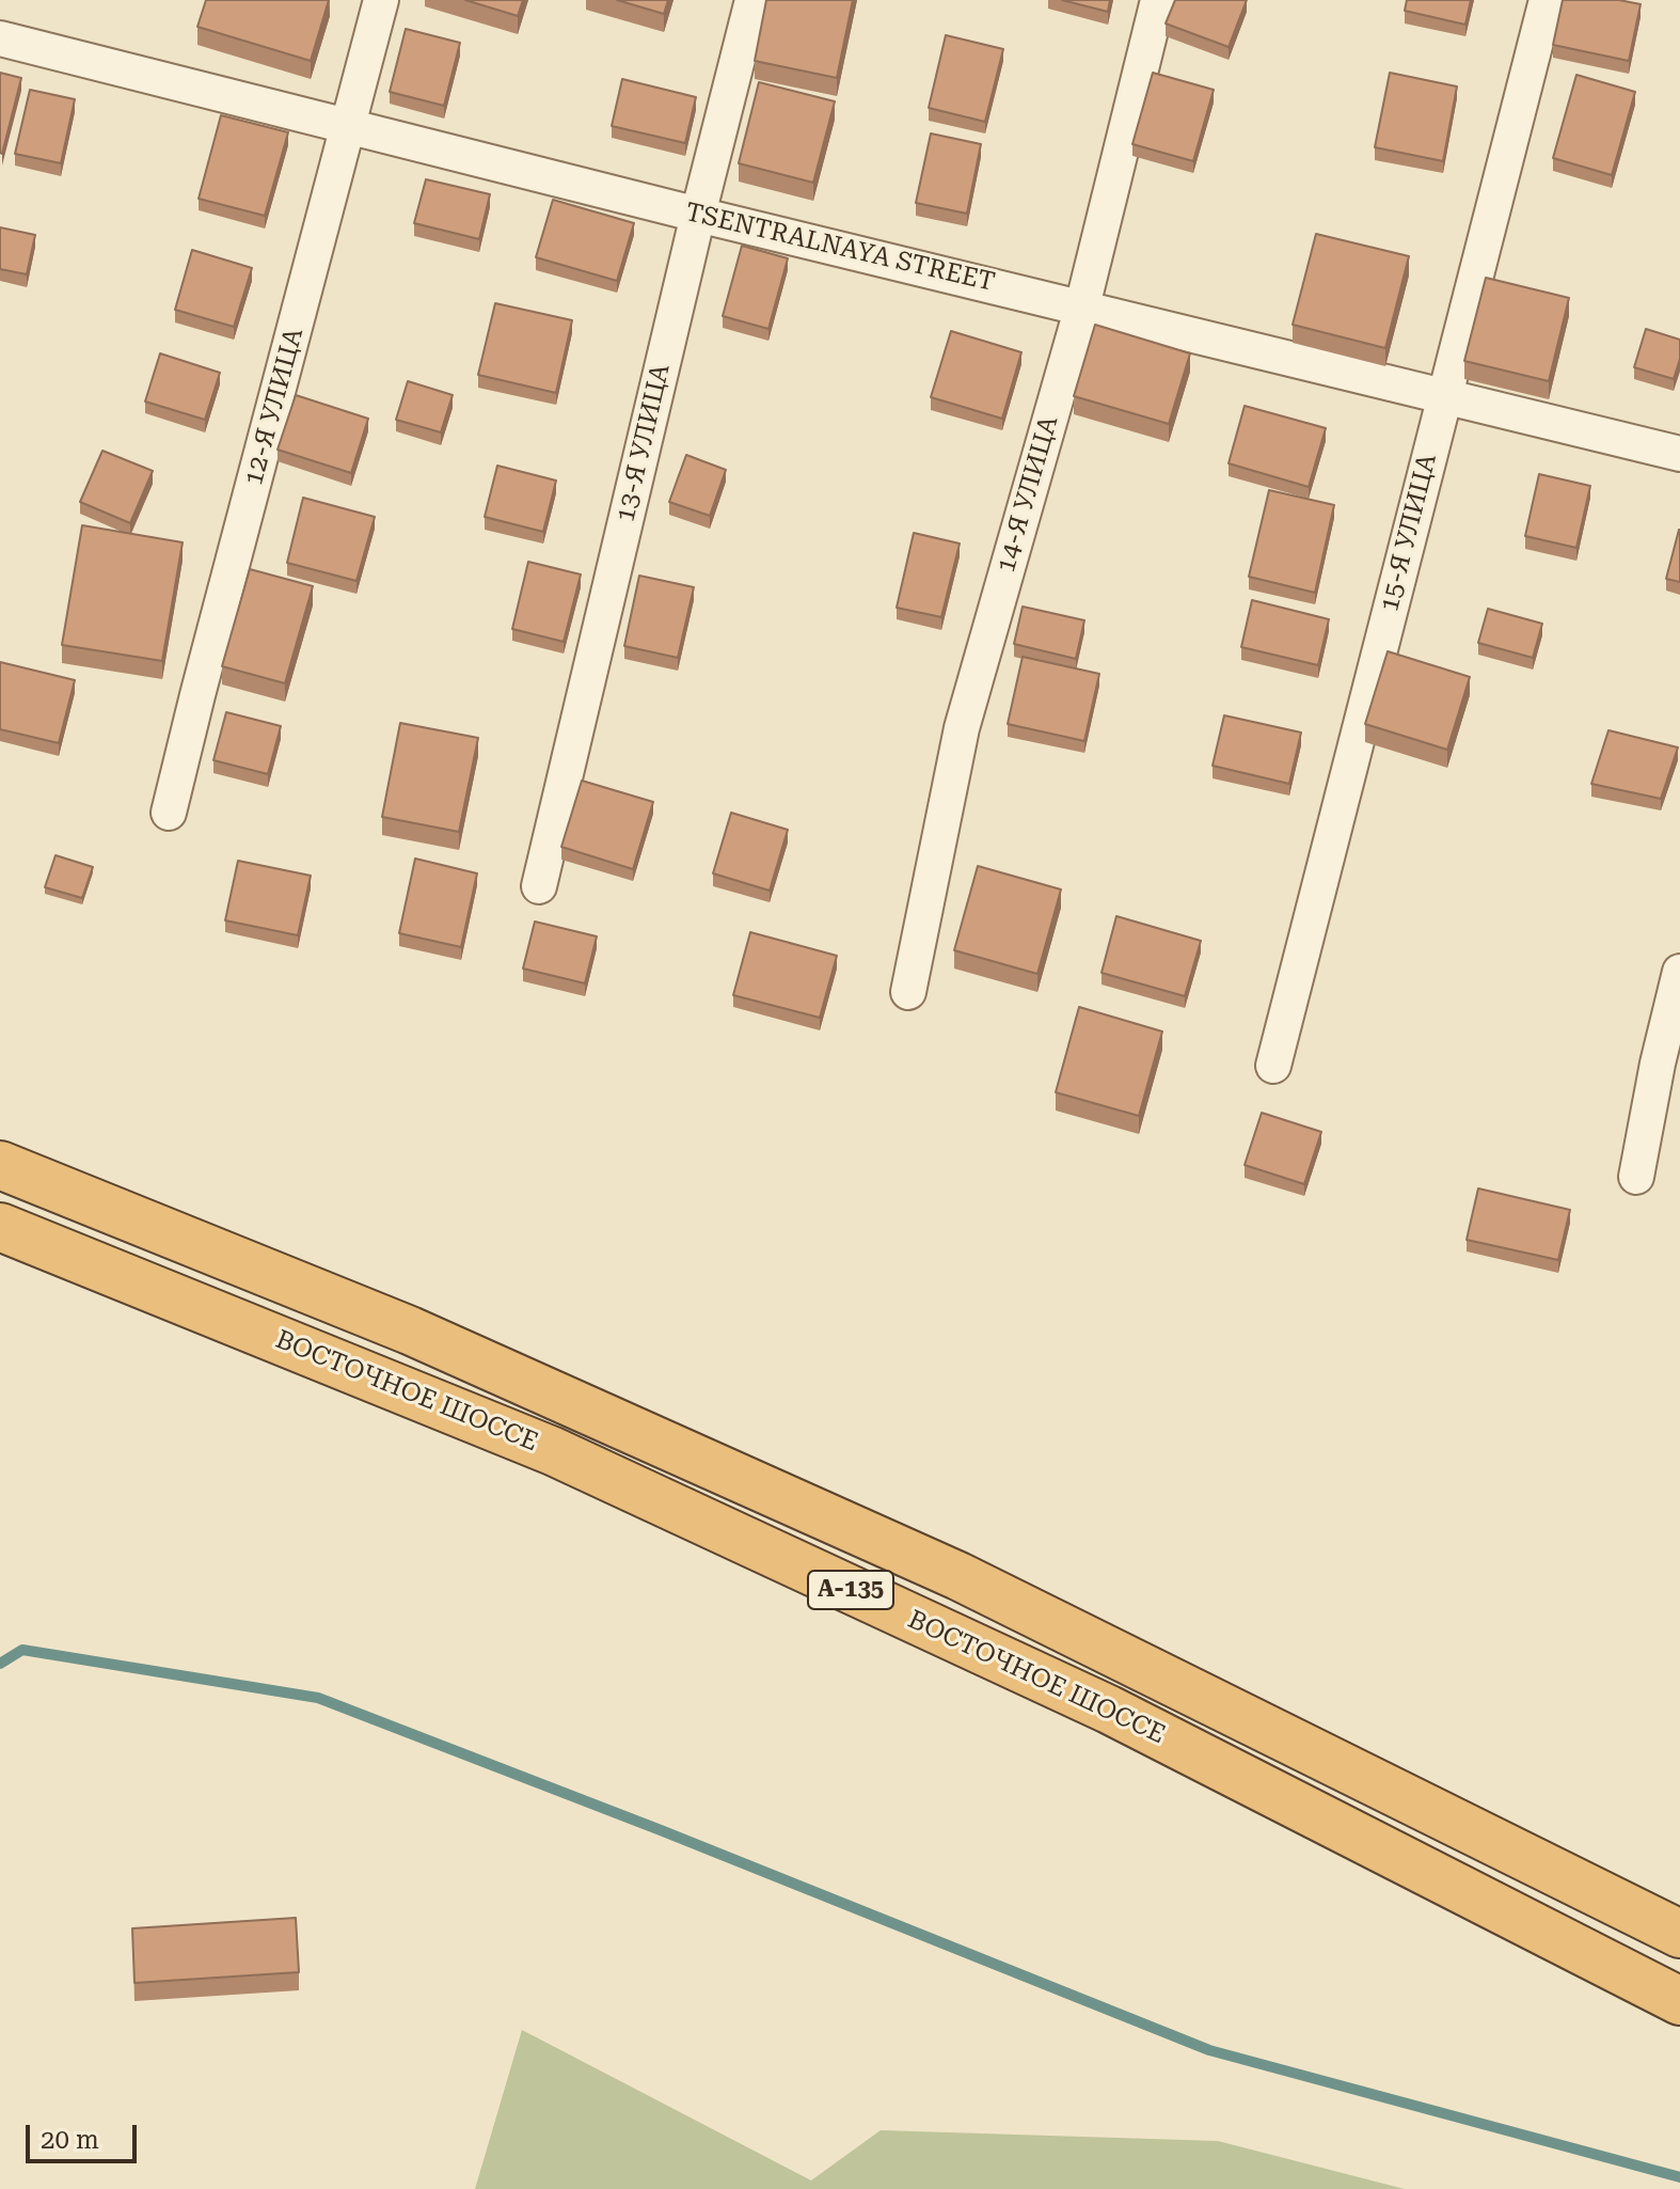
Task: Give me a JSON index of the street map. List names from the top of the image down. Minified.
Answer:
{"streets":{"highway":["ВОСТОЧНОЕ ШОССЕ","А-135"],"street":["TSENTRALNAYA STREET","12-Я УЛИЦА","13-Я УЛИЦА","14-Я УЛИЦА","15-Я УЛИЦА"]},"crossings":[["TSENTRALNAYA STREET","12-Я УЛИЦА"],["TSENTRALNAYA STREET","13-Я УЛИЦА"],["TSENTRALNAYA STREET","14-Я УЛИЦА"],["TSENTRALNAYA STREET","15-Я УЛИЦА"]],"scale_bar":"20 m"}
